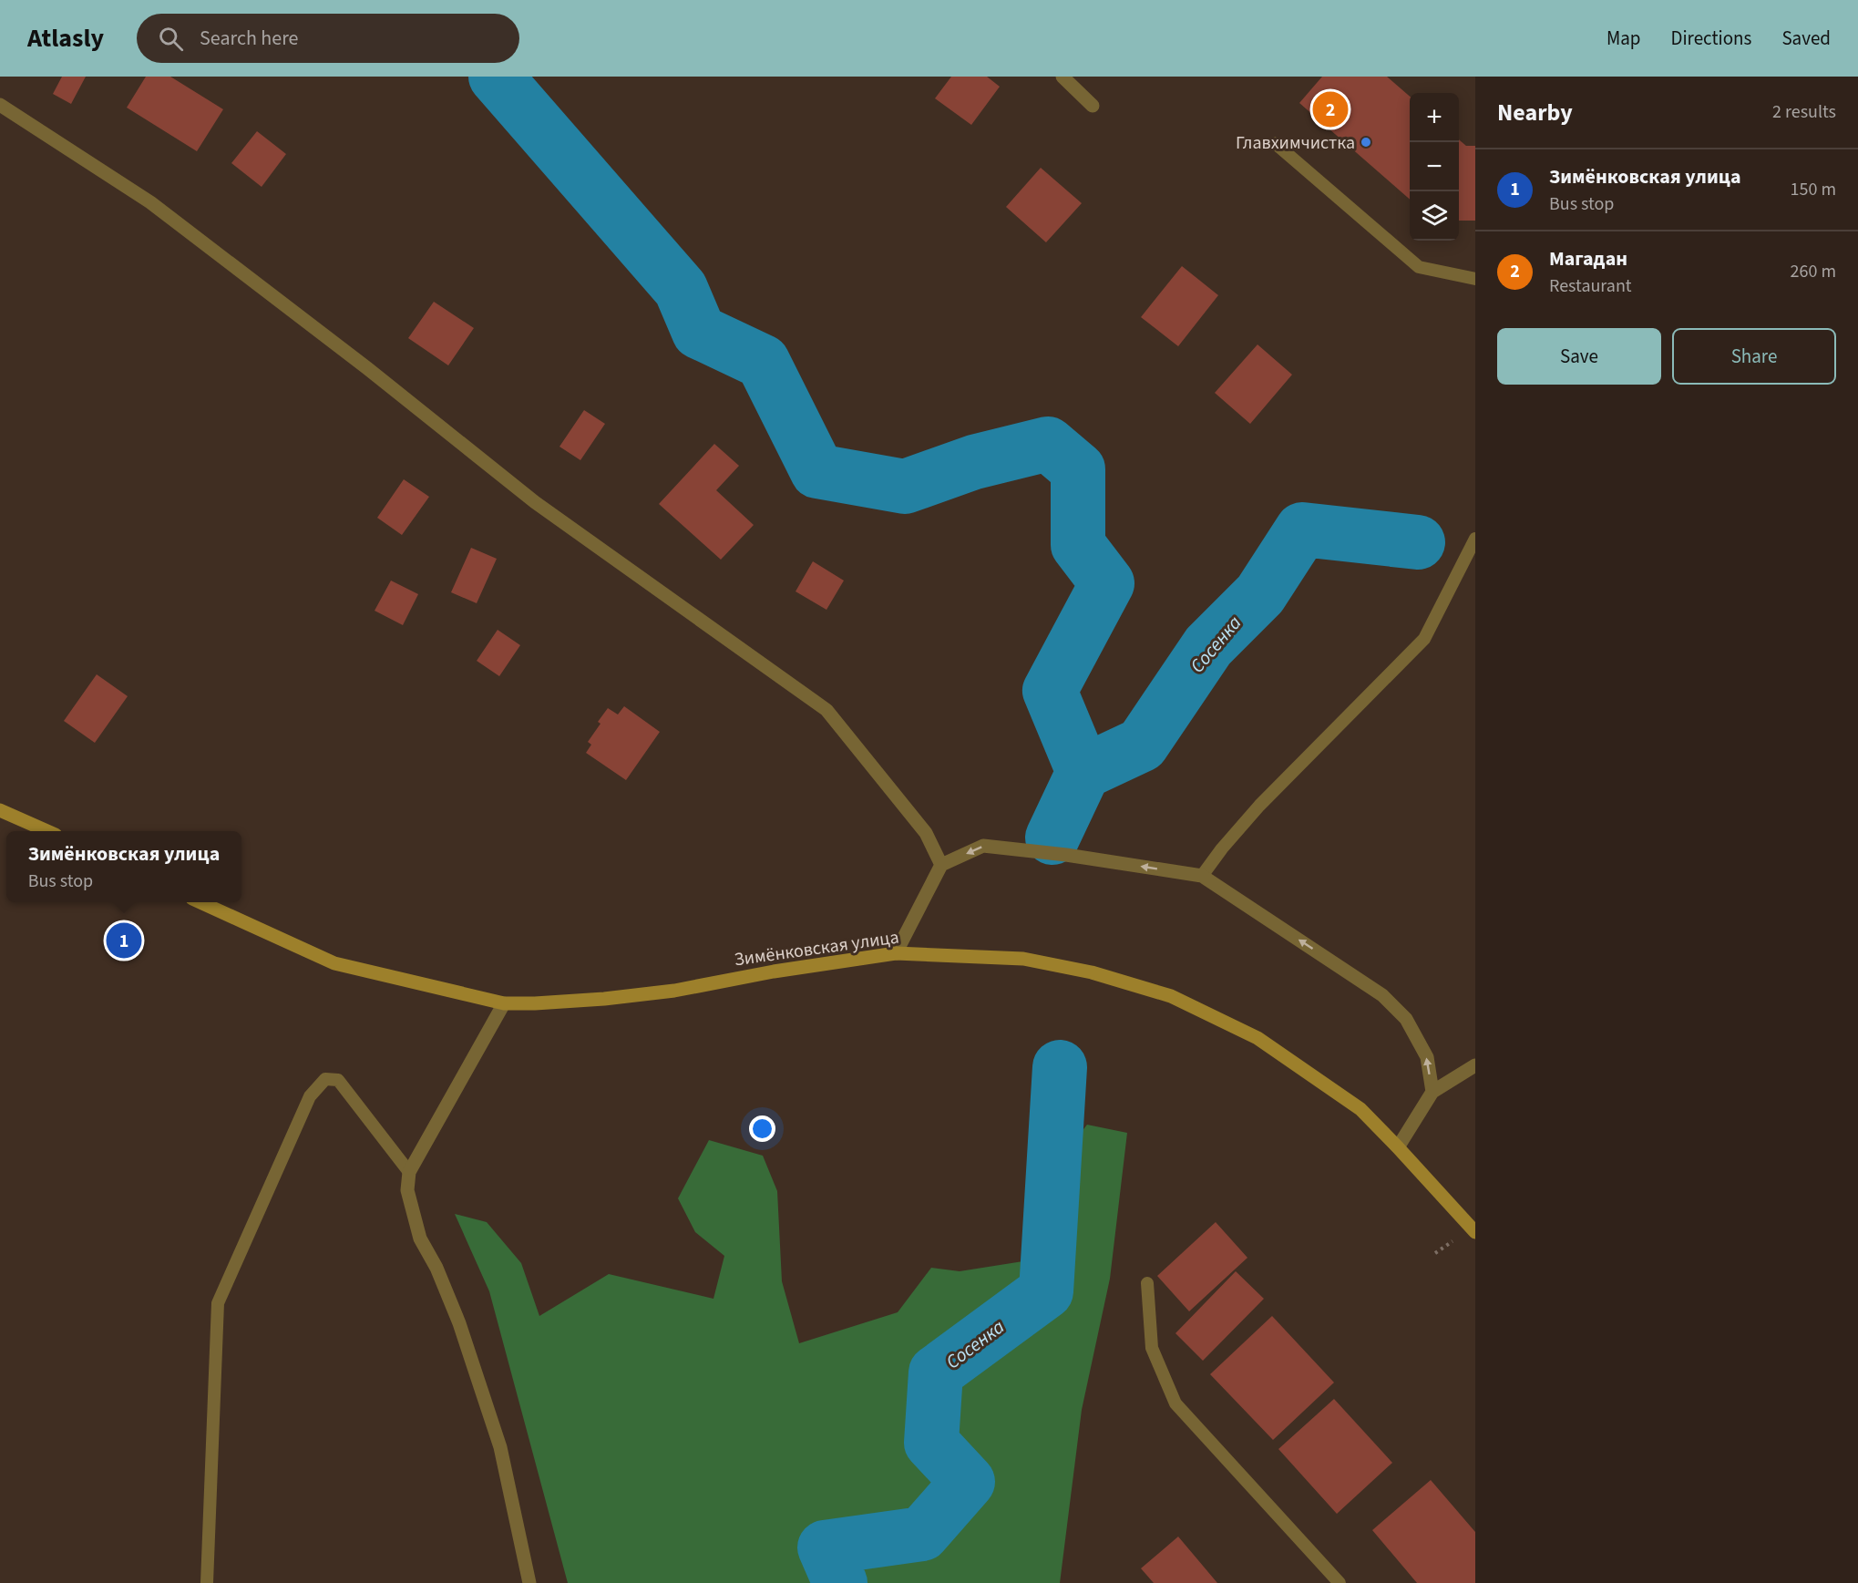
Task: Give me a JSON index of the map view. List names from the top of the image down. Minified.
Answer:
{"streets":{"main road":["Зимёнковская улица"]},"water":["Сосенка"],"places":["Главхимчистка"],"page":{"header":"Atlasly","search":"Search here","nav":["Map","Directions","Saved"],"heading":["Nearby","2 results"],"pins":["2","1"],"map_buttons":["+","−"],"list":[{"mark":"1","name":"Зимёнковская улица","note":"Bus stop","value":"150 m"},{"mark":"2","name":"Магадан","note":"Restaurant","value":"260 m"}],"buttons":["Save","Share"],"popup":["Зимёнковская улица","Bus stop"]}}
